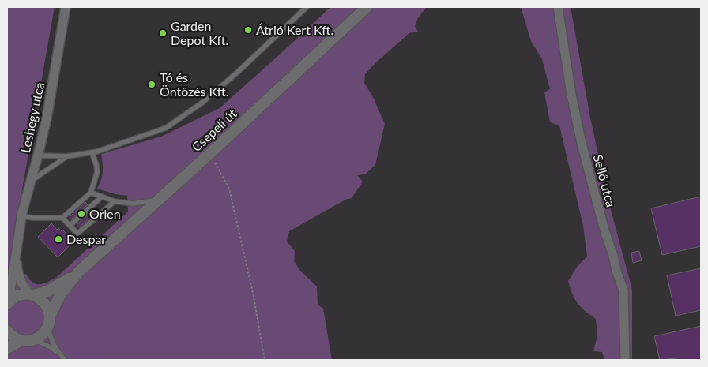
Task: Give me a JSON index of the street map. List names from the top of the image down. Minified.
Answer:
{"streets":{"street":["Leshegy utca","Csepeli út","Sellő utca"]},"crossings":[["Leshegy utca","Csepeli út"]],"places":["Átrió Kert Kft.","Garden Depot Kft.","Tó és Öntözés Kft.","Orlen","Despar"]}
